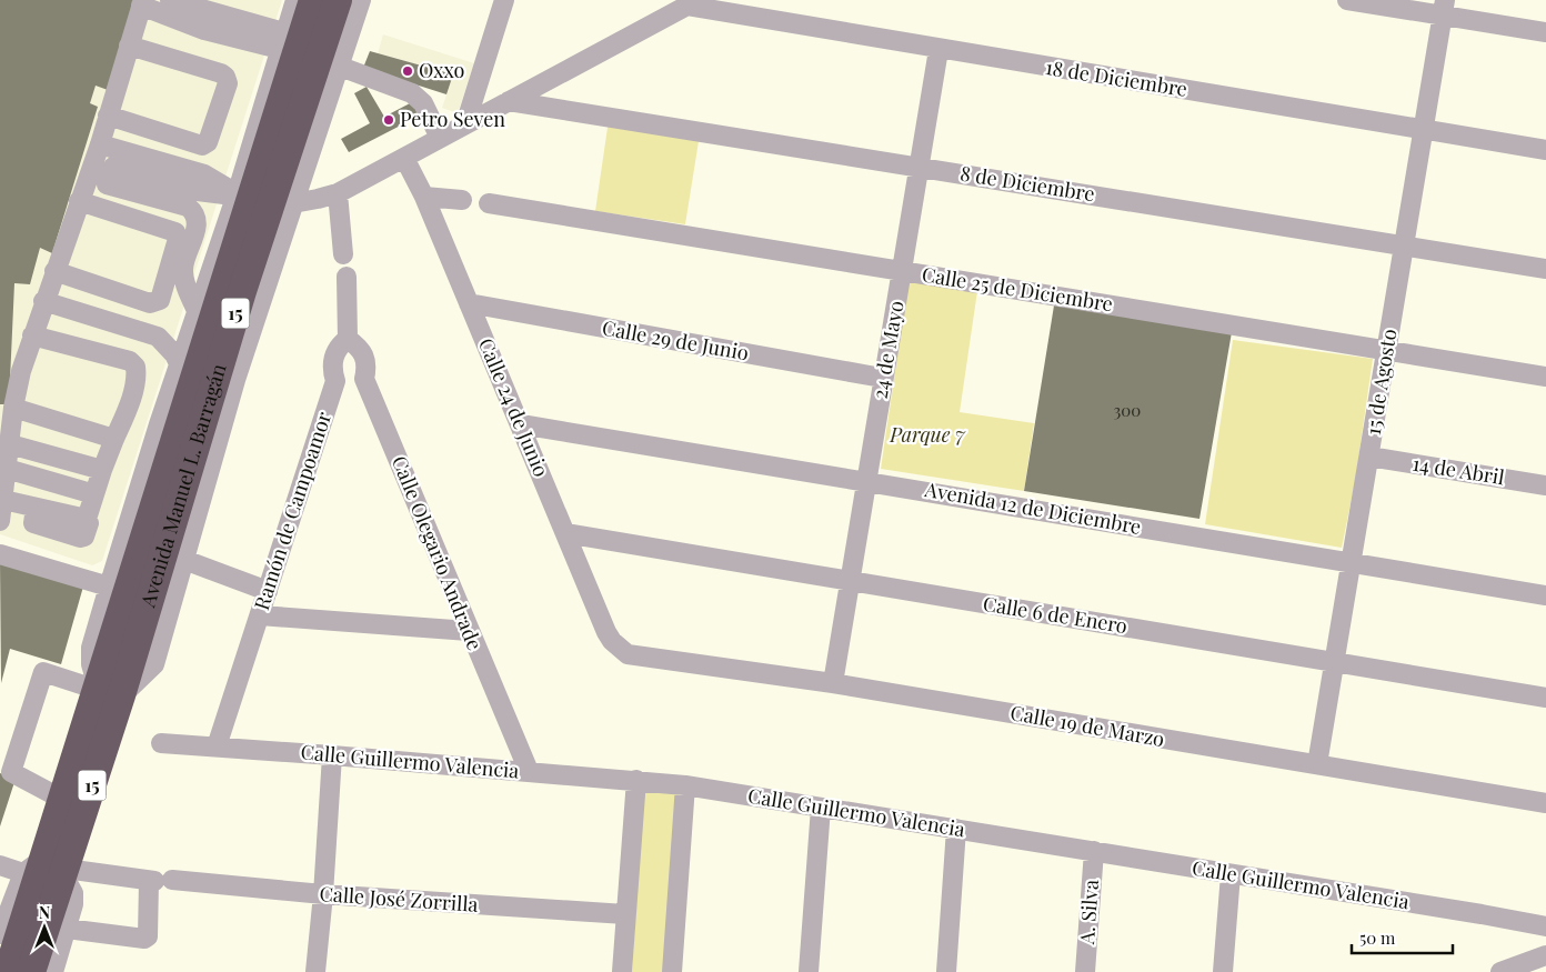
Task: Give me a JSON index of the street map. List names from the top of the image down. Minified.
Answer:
{"streets":{"highway":["15","Avenida Manuel L. Barragán"],"street":["18 de Diciembre","8 de Diciembre","Calle 25 de Diciembre","Calle 29 de Junio","24 de Mayo","15 de Agosto","Calle 24 de Junio","14 de Abril","Avenida 12 de Diciembre","Ramón de Campoamor","Calle Olegario Andrade","Calle 6 de Enero","Calle 19 de Marzo","Calle Guillermo Valencia","Calle José Zorrilla","A. Silva"]},"crossings":[["18 de Diciembre","24 de Mayo"],["18 de Diciembre","15 de Agosto"],["8 de Diciembre","24 de Mayo"],["8 de Diciembre","15 de Agosto"],["Calle 25 de Diciembre","24 de Mayo"],["Calle 25 de Diciembre","15 de Agosto"],["Calle 29 de Junio","24 de Mayo"],["Calle 29 de Junio","Calle 24 de Junio"],["24 de Mayo","Avenida 12 de Diciembre"],["24 de Mayo","Calle 6 de Enero"],["24 de Mayo","Calle 19 de Marzo"],["15 de Agosto","14 de Abril"],["15 de Agosto","Avenida 12 de Diciembre"],["15 de Agosto","Calle 6 de Enero"],["15 de Agosto","Calle 19 de Marzo"],["Calle 24 de Junio","Avenida 12 de Diciembre"],["Calle 24 de Junio","Calle 6 de Enero"],["Calle 24 de Junio","Calle 19 de Marzo"],["Avenida Manuel L. Barragán","Calle José Zorrilla"],["Ramón de Campoamor","Calle Olegario Andrade"],["Ramón de Campoamor","Calle Guillermo Valencia"],["Calle Olegario Andrade","Calle Guillermo Valencia"],["Calle Guillermo Valencia","A. Silva"]],"parks":["Parque 7"],"places":["Oxxo","Petro Seven"],"house_numbers":["300"],"scale_bar":"50 m","north":"top"}
